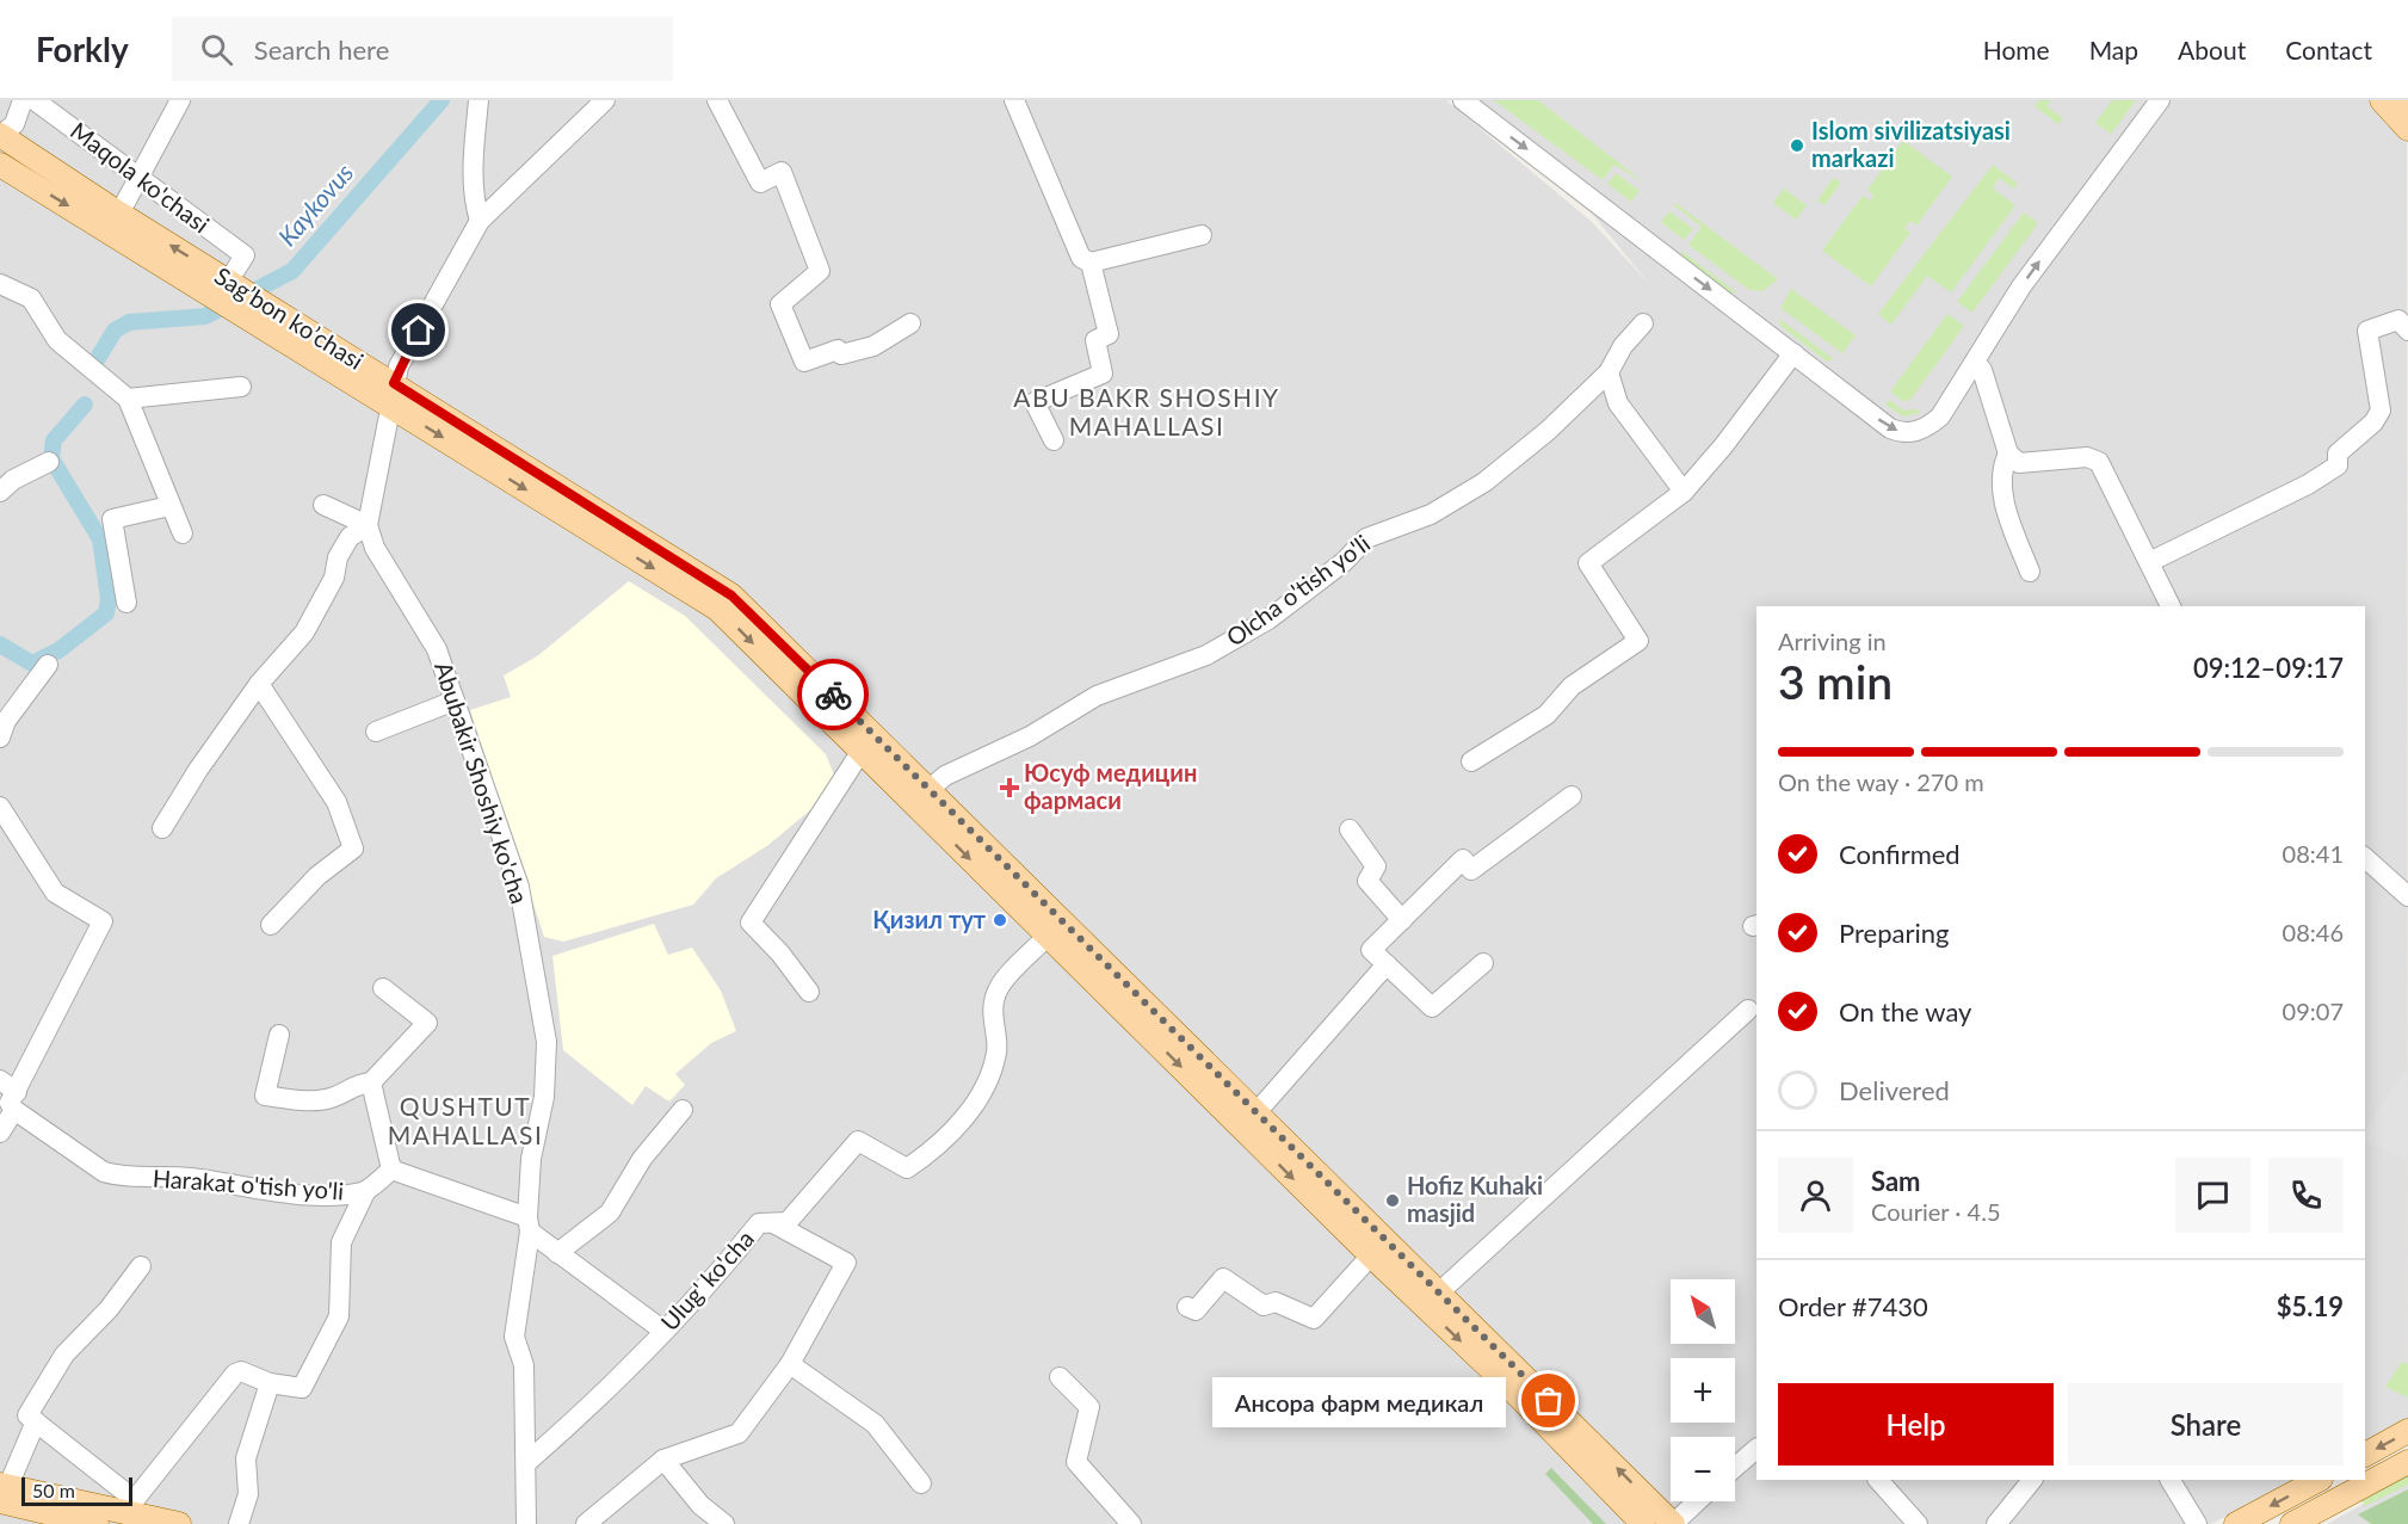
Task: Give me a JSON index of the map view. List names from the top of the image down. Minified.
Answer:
{"streets":{"main road":["Sag’bon ko’chasi"],"street":["Maqola ko'chasi","Olcha o'tish yo'li","Abubakir Shoshiy ko'cha","Harakat o'tish yo'li","Ulug' ko'cha"]},"crossings":[["Maqola ko'chasi","Sag’bon ko’chasi"],["Sag’bon ko’chasi","Olcha o'tish yo'li"],["Sag’bon ko’chasi","Ulug' ko'cha"],["Abubakir Shoshiy ko'cha","Ulug' ko'cha"]],"districts":["ABU BAKR SHOSHIY MAHALLASI","QUSHTUT MAHALLASI"],"water":["Kaykovus"],"places":{"other":["Islom sivilizatsiyasi markazi","Қизил тут","Hofiz Kuhaki masjid","Ансора фарм медикал"],"health":["Юсуф медицин фармаси"]},"scale_bar":"50 m","north":"top left","page":{"header":"Forkly","search":"Search here","nav":["Home","Map","About","Contact"],"heading":["3 min","Arriving in","09:12–09:17"],"panel":["Sam","Courier · 4.5","Order #7430","$5.19"],"bar":"On the way · 270 m","list":[["Confirmed","08:41"],["Preparing","08:46"],["On the way","09:07"],"Delivered"],"map_buttons":["+","−"],"buttons":["Help","Share"],"bubble":"Ансора фарм медикал","scale":"50 m"}}
